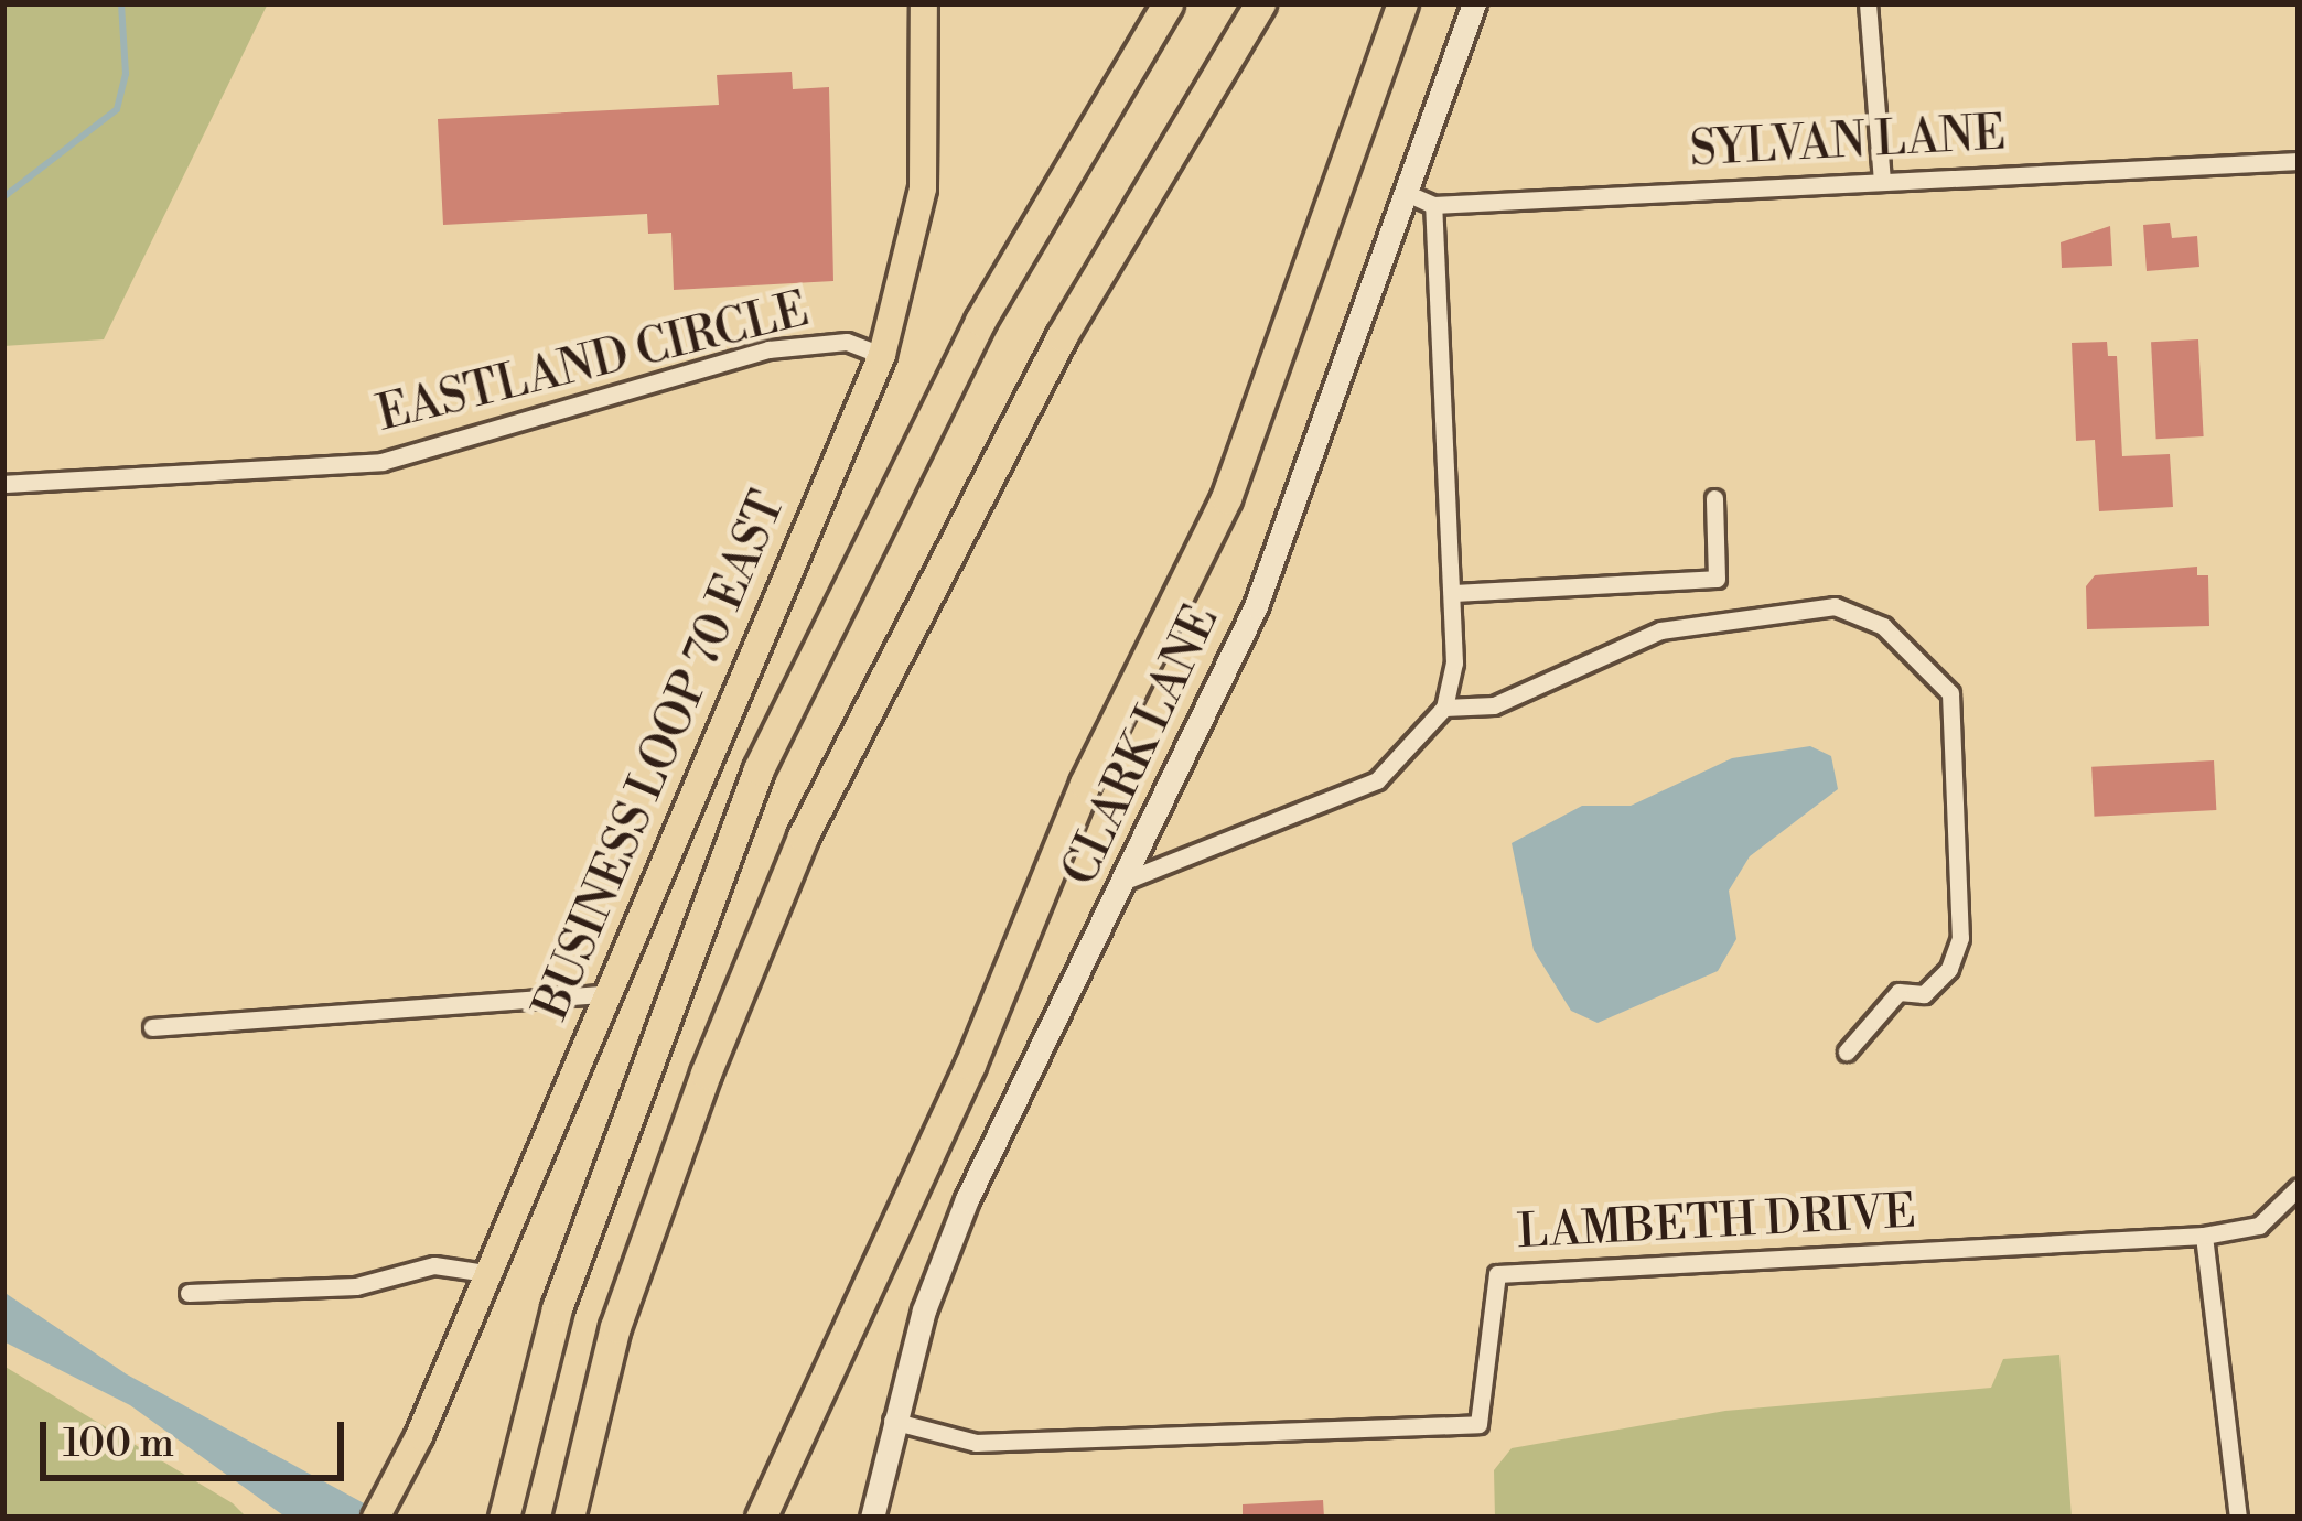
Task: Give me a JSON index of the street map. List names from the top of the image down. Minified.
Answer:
{"streets":{"main road":["BUSINESS LOOP 70 EAST"],"street":["SYLVAN LANE","EASTLAND CIRCLE","CLARK LANE","LAMBETH DRIVE"]},"crossings":[["SYLVAN LANE","CLARK LANE"],["EASTLAND CIRCLE","BUSINESS LOOP 70 EAST"],["CLARK LANE","LAMBETH DRIVE"]],"scale_bar":"100 m"}
